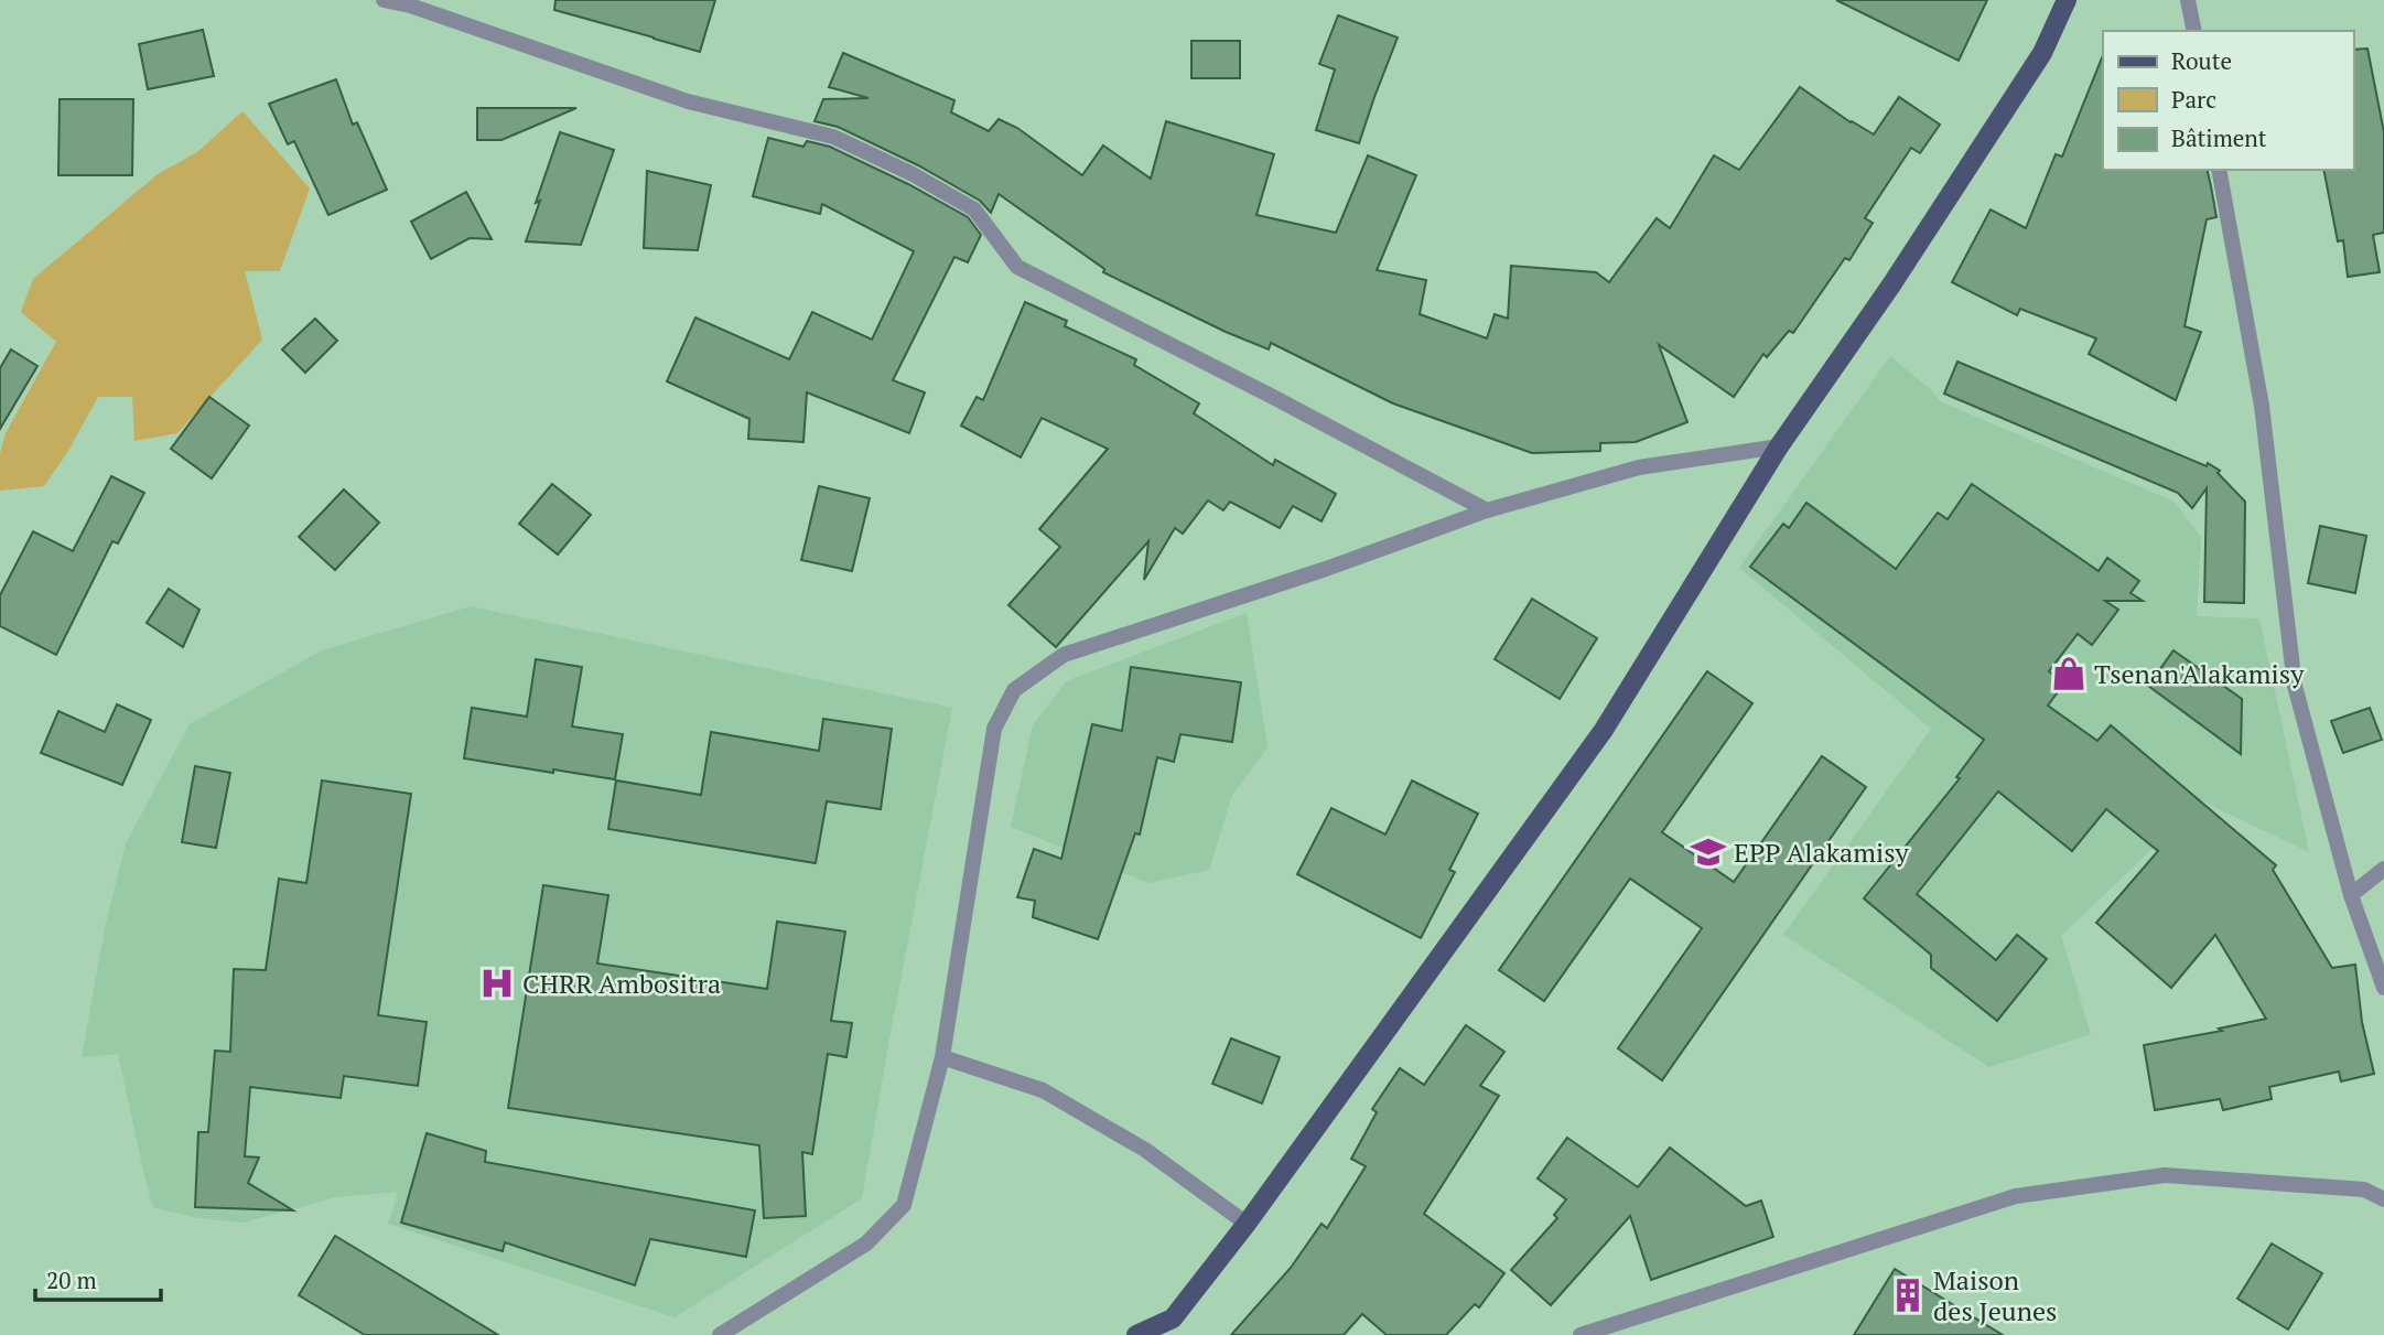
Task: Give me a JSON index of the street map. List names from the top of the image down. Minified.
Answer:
{"places":{"shop":["Tsenan'Alakamisy"],"school or university":["EPP Alakamisy"],"hospital":["CHRR Ambositra"],"building":["Maison des Jeunes"]},"legend":["Route","Parc","Bâtiment"],"scale_bar":"20 m"}
